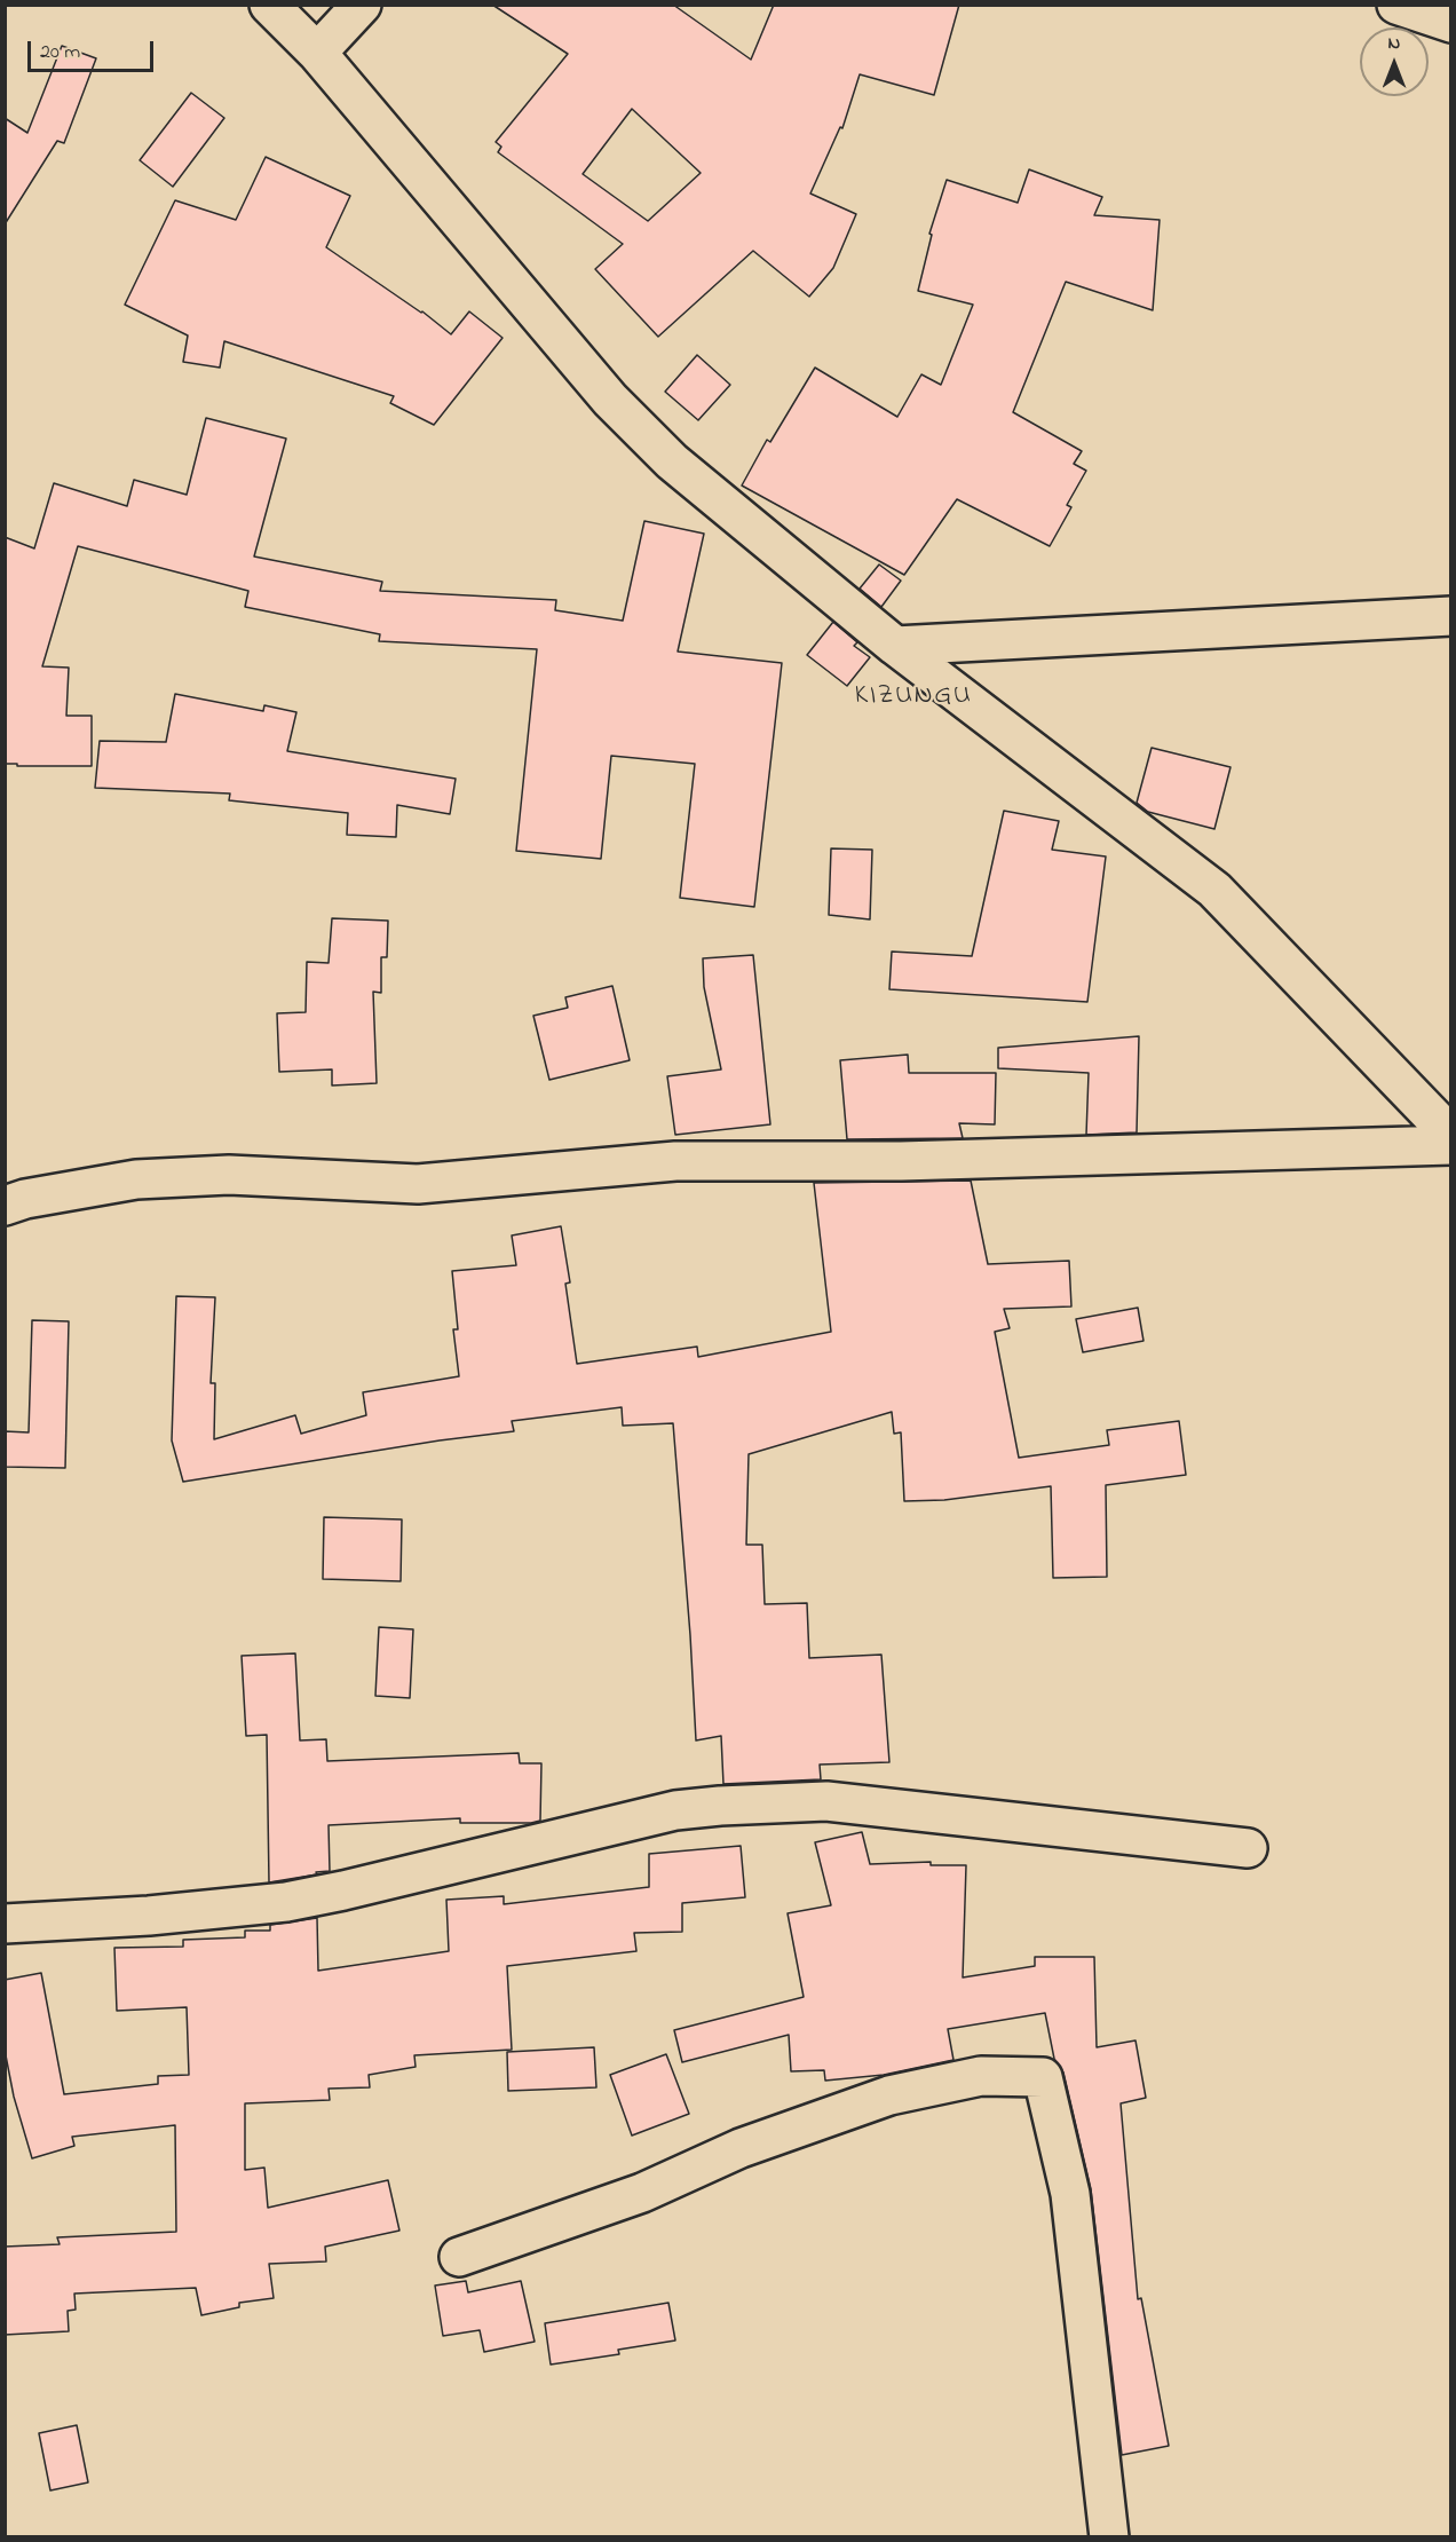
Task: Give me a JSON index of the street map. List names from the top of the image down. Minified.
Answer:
{"districts":["KIZUNGU"],"scale_bar":"20 m","north":"top"}
